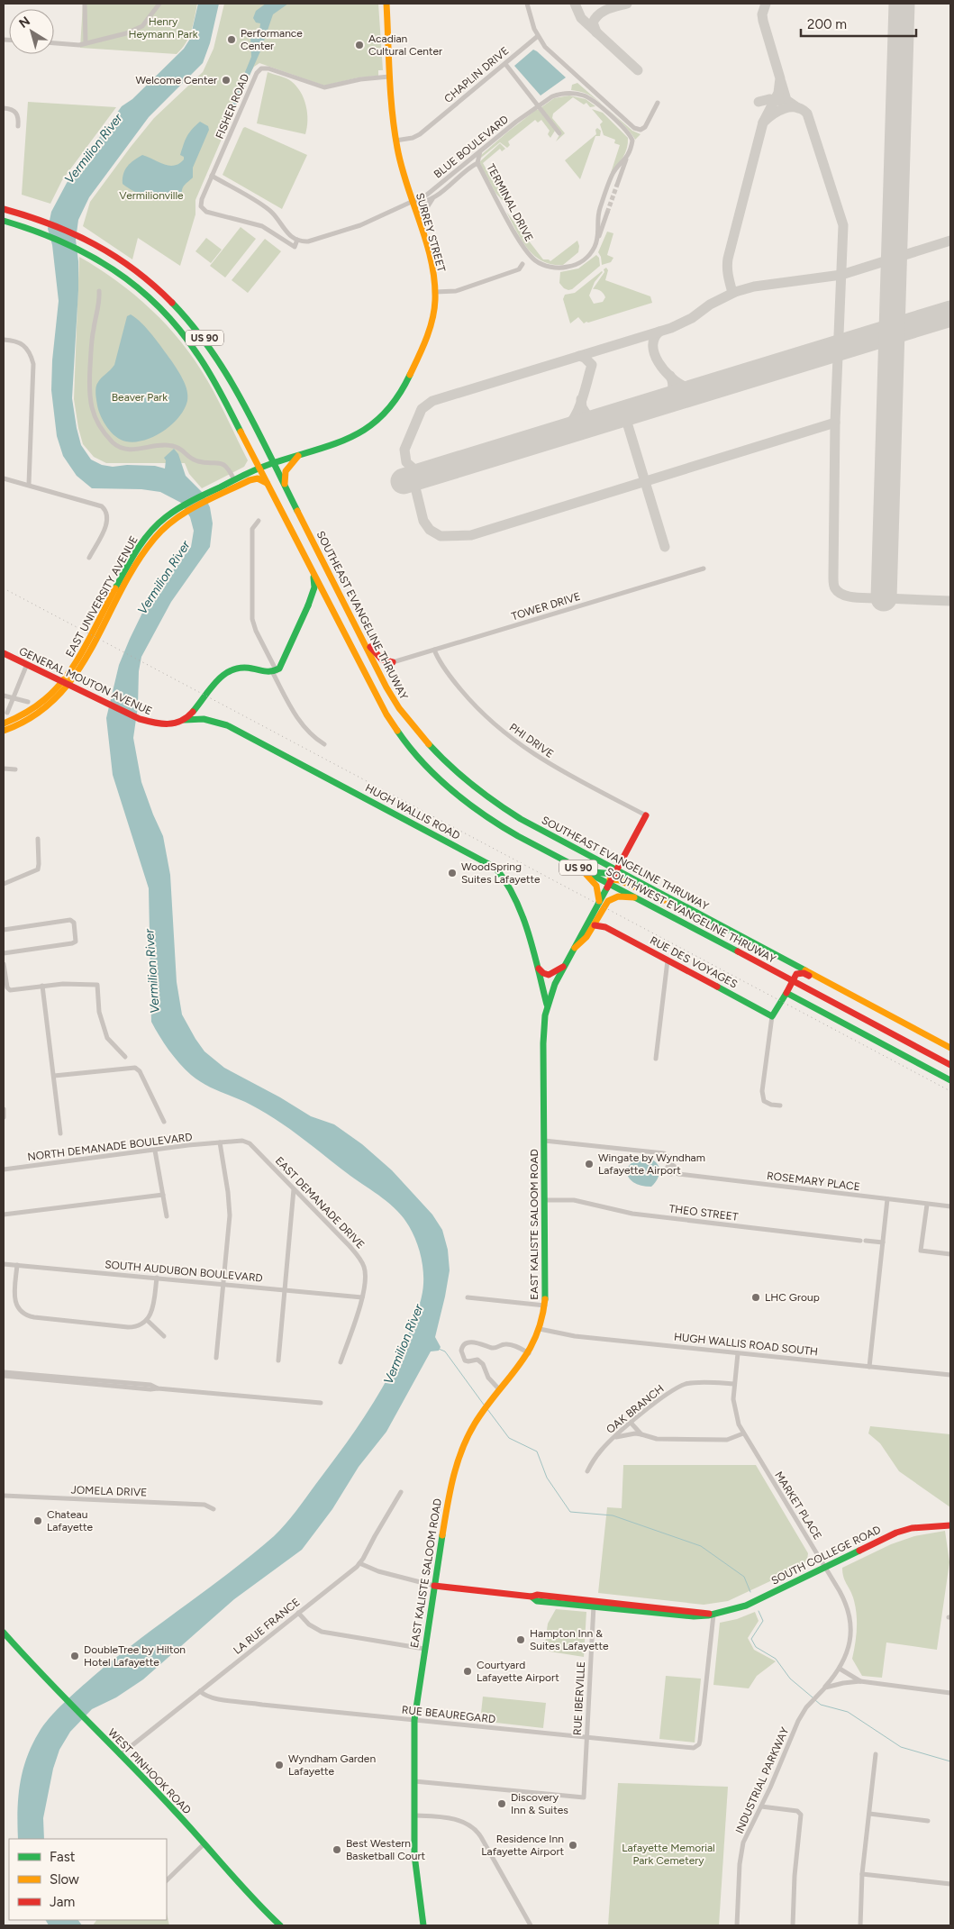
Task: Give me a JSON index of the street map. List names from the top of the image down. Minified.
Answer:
{"streets":{"main road":["SURREY STREET","US 90","EAST UNIVERSITY AVENUE","SOUTHEAST EVANGELINE THRUWAY","GENERAL MOUTON AVENUE","HUGH WALLIS ROAD","SOUTHWEST EVANGELINE THRUWAY","RUE DES VOYAGES","EAST KALISTE SALOOM ROAD","SOUTH COLLEGE ROAD","WEST PINHOOK ROAD"],"street":["CHAPLIN DRIVE","FISHER ROAD","BLUE BOULEVARD","TERMINAL DRIVE","TOWER DRIVE","PHI DRIVE","NORTH DEMANADE BOULEVARD","ROSEMARY PLACE","EAST DEMANADE DRIVE","THEO STREET","SOUTH AUDUBON BOULEVARD","HUGH WALLIS ROAD SOUTH","OAK BRANCH","JOMELA DRIVE","MARKET PLACE","LA RUE FRANCE","RUE IBERVILLE","RUE BEAUREGARD","INDUSTRIAL PARKWAY"]},"crossings":[["CHAPLIN DRIVE","SURREY STREET"],["FISHER ROAD","BLUE BOULEVARD"],["FISHER ROAD","SURREY STREET"],["BLUE BOULEVARD","TERMINAL DRIVE"],["BLUE BOULEVARD","SURREY STREET"],["SURREY STREET","EAST UNIVERSITY AVENUE"],["SURREY STREET","SOUTHEAST EVANGELINE THRUWAY"],["US 90","EAST UNIVERSITY AVENUE"],["US 90","SOUTHWEST EVANGELINE THRUWAY"],["EAST UNIVERSITY AVENUE","SOUTHEAST EVANGELINE THRUWAY"],["EAST UNIVERSITY AVENUE","GENERAL MOUTON AVENUE"],["TOWER DRIVE","PHI DRIVE"],["SOUTHEAST EVANGELINE THRUWAY","SOUTHWEST EVANGELINE THRUWAY"],["SOUTHEAST EVANGELINE THRUWAY","EAST KALISTE SALOOM ROAD"],["GENERAL MOUTON AVENUE","HUGH WALLIS ROAD"],["PHI DRIVE","EAST KALISTE SALOOM ROAD"],["HUGH WALLIS ROAD","EAST KALISTE SALOOM ROAD"],["SOUTHWEST EVANGELINE THRUWAY","EAST KALISTE SALOOM ROAD"],["NORTH DEMANADE BOULEVARD","EAST DEMANADE DRIVE"],["ROSEMARY PLACE","EAST KALISTE SALOOM ROAD"],["EAST DEMANADE DRIVE","SOUTH AUDUBON BOULEVARD"],["THEO STREET","EAST KALISTE SALOOM ROAD"],["EAST KALISTE SALOOM ROAD","HUGH WALLIS ROAD SOUTH"],["EAST KALISTE SALOOM ROAD","SOUTH COLLEGE ROAD"],["EAST KALISTE SALOOM ROAD","RUE IBERVILLE"],["EAST KALISTE SALOOM ROAD","RUE BEAUREGARD"],["HUGH WALLIS ROAD SOUTH","MARKET PLACE"],["OAK BRANCH","MARKET PLACE"],["MARKET PLACE","SOUTH COLLEGE ROAD"],["MARKET PLACE","INDUSTRIAL PARKWAY"],["SOUTH COLLEGE ROAD","LA RUE FRANCE"],["SOUTH COLLEGE ROAD","RUE IBERVILLE"],["SOUTH COLLEGE ROAD","RUE BEAUREGARD"],["LA RUE FRANCE","RUE BEAUREGARD"],["LA RUE FRANCE","WEST PINHOOK ROAD"],["RUE IBERVILLE","RUE BEAUREGARD"]],"water":["Vermilion River"],"parks":["Henry Heymann Park","Vermilionville","Beaver Park","Lafayette Memorial Park Cemetery"],"places":["Performance Center","Acadian Cultural Center","Welcome Center","WoodSpring Suites Lafayette","Wingate by Wyndham Lafayette Airport","LHC Group","Chateau Lafayette","Hampton Inn & Suites Lafayette","DoubleTree by Hilton Hotel Lafayette","Courtyard Lafayette Airport","Wyndham Garden Lafayette","Discovery Inn & Suites","Residence Inn Lafayette Airport","Best Western Basketball Court"],"legend":["Fast","Slow","Jam"],"scale_bar":"200 m","north":"top left"}
